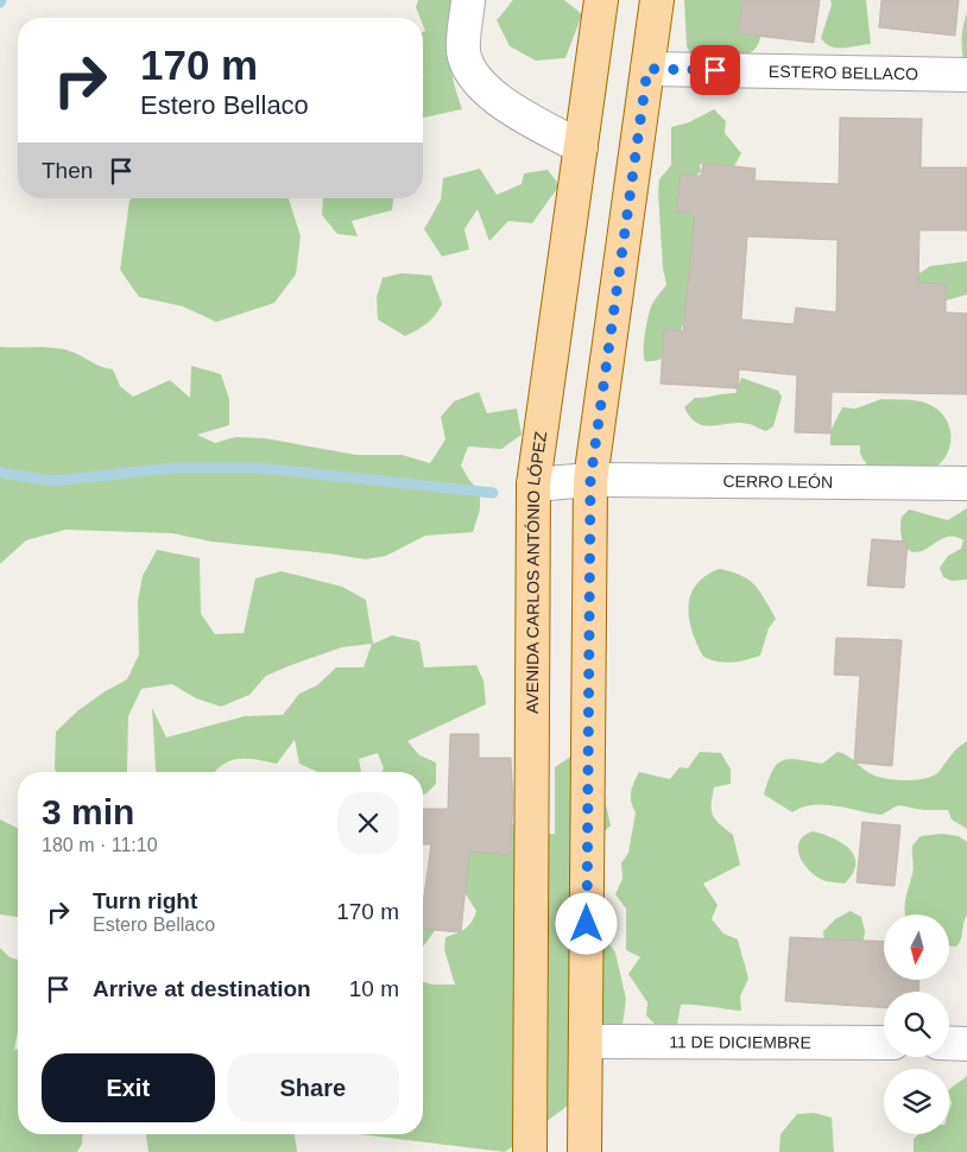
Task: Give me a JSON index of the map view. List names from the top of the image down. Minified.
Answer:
{"streets":{"main road":["AVENIDA CARLOS ANTÓNIO LÓPEZ"],"street":["ESTERO BELLACO","CERRO LEÓN","11 DE DICIEMBRE"]},"crossings":[["CERRO LEÓN","AVENIDA CARLOS ANTÓNIO LÓPEZ"]],"north":"bottom","page":{"turn":["170 m","Estero Bellaco"],"then":"Then","heading":["3 min","180 m · 11:10"],"list":[{"name":"Turn right","note":"Estero Bellaco","value":"170 m"},{"name":"Arrive at destination","value":"10 m"}],"buttons":["Exit","Share"]}}
